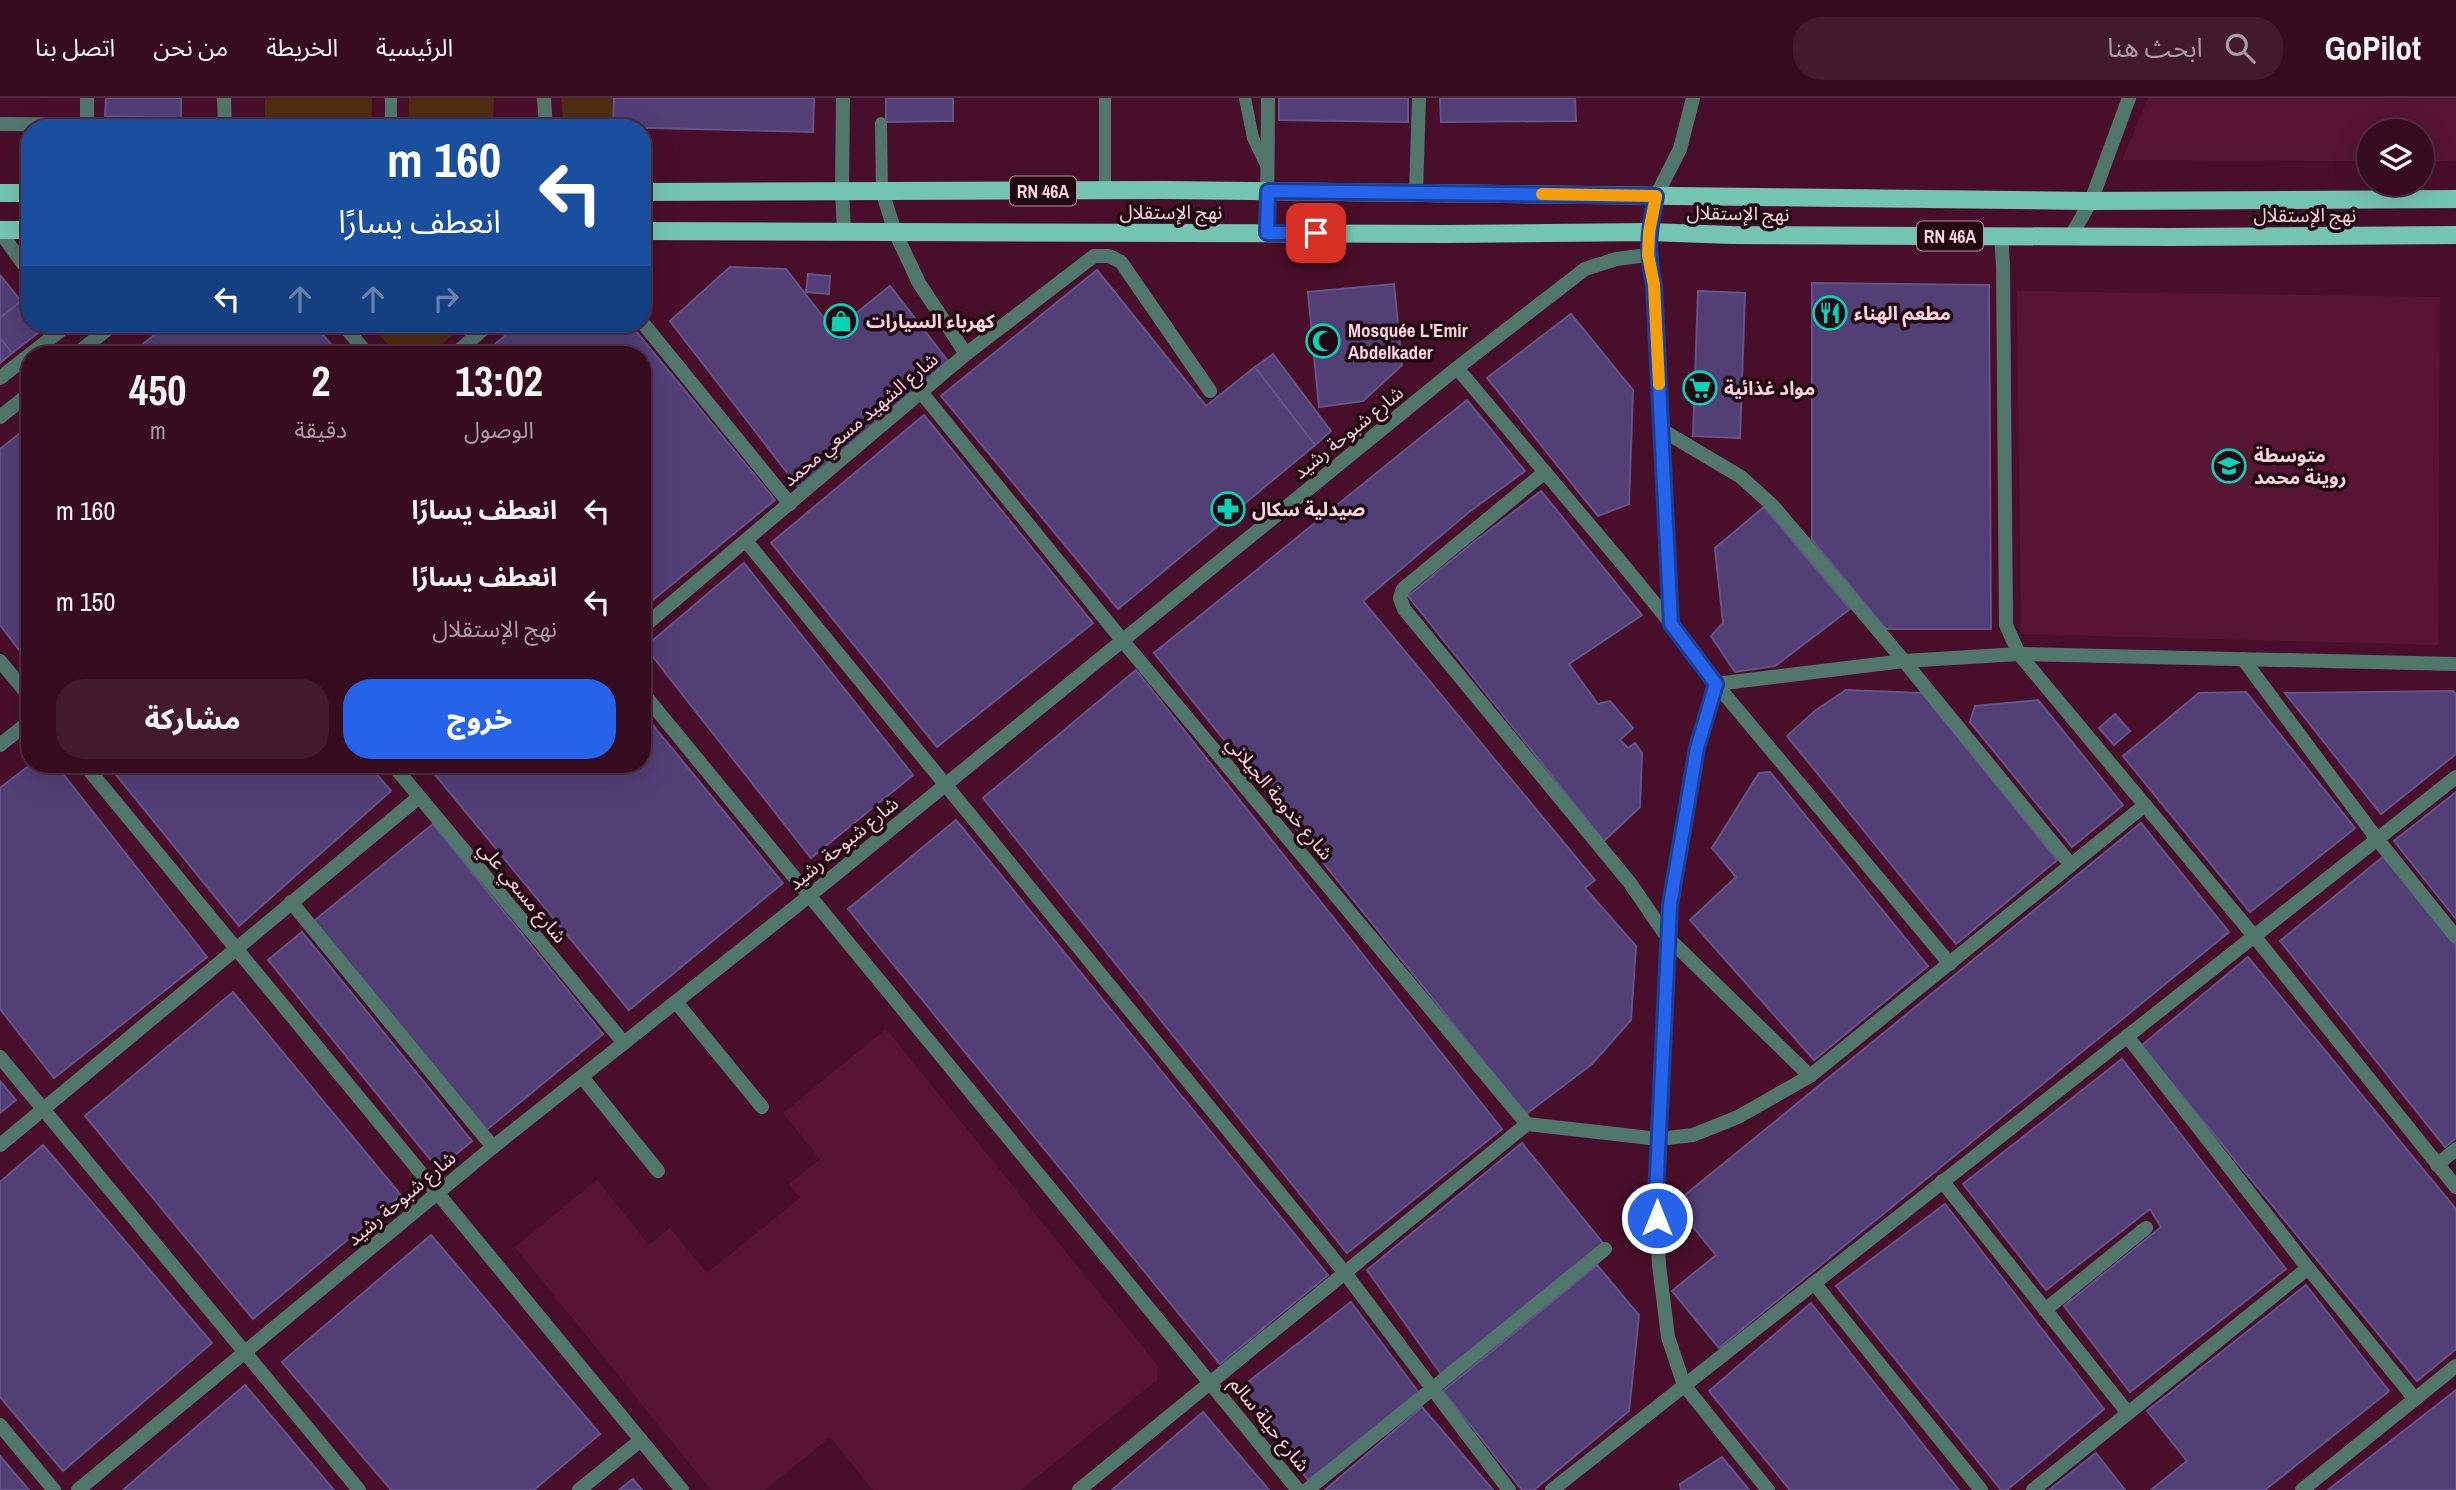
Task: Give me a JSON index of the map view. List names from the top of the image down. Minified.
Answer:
{"streets":{"main road":["RN 46A","نهج الإستقلال"],"street":["شارع الشهيد مسعي محمد","شارع شبوحة رشيد","شارع خدومة الجيلاني","شارع مسعي علي","شارع حيلة سالم"]},"crossings":[["شارع الشهيد مسعي محمد","شارع خدومة الجيلاني"],["شارع شبوحة رشيد","شارع خدومة الجيلاني"],["شارع شبوحة رشيد","شارع مسعي علي"],["شارع شبوحة رشيد","شارع حيلة سالم"]],"places":{"restaurant":["مطعم الهناء"],"shop":["كهرباء السيارات"],"mosque":["Mosquée L'Emir Abdelkader"],"supermarket":["مواد غذائية"],"school or university":["متوسطة روينة محمد"],"pharmacy":["صيدلية سكال"]},"page":{"header":"GoPilot","search":"ابحث هنا","nav":["الرئيسية","الخريطة","من نحن","اتصل بنا"],"turn":["160 m","انعطف يسارًا"],"eta":["13:02","الوصول","2","دقيقة","450","m"],"list":[{"name":"انعطف يسارًا","value":"160 m"},{"name":"انعطف يسارًا","note":"نهج الإستقلال","value":"150 m"}],"buttons":["خروج","مشاركة"]}}
